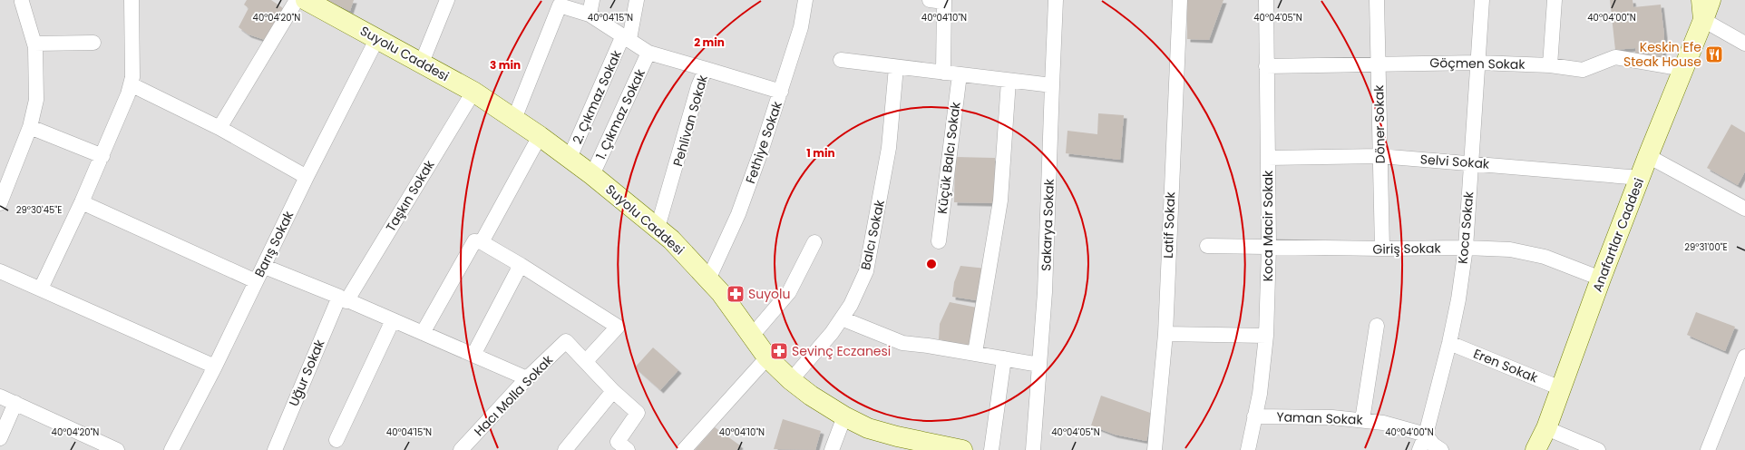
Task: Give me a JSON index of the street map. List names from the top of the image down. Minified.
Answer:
{"streets":{"street":["Suyolu Caddesi","Göçmen Sokak","2. Çıkmaz Sokak","1. Çıkmaz Sokak","Pehlivan Sokak","Döner Sokak","Fethiye Sokak","Küçük Balcı Sokak","Selvi Sokak","Taşkın Sokak","Sakarya Sokak","Latif Sokak","Koca Macir Sokak","Koca Sokak","Balcı Sokak","Anafartlar Caddesi","Barış Sokak","Giriş Sokak","Eren Sokak","Uğur Sokak","Hacı Molla Sokak","Yaman Sokak"]},"crossings":[["Suyolu Caddesi","2. Çıkmaz Sokak"],["Suyolu Caddesi","1. Çıkmaz Sokak"],["Suyolu Caddesi","Pehlivan Sokak"],["Suyolu Caddesi","Fethiye Sokak"],["Suyolu Caddesi","Taşkın Sokak"],["Suyolu Caddesi","Balcı Sokak"],["Suyolu Caddesi","Barış Sokak"],["Göçmen Sokak","Döner Sokak"],["Göçmen Sokak","Koca Macir Sokak"],["Göçmen Sokak","Koca Sokak"],["Göçmen Sokak","Anafartlar Caddesi"],["Pehlivan Sokak","Fethiye Sokak"],["Döner Sokak","Selvi Sokak"],["Döner Sokak","Giriş Sokak"],["Selvi Sokak","Koca Macir Sokak"],["Selvi Sokak","Koca Sokak"],["Selvi Sokak","Anafartlar Caddesi"],["Taşkın Sokak","Uğur Sokak"],["Koca Macir Sokak","Giriş Sokak"],["Koca Macir Sokak","Yaman Sokak"],["Koca Sokak","Giriş Sokak"],["Koca Sokak","Eren Sokak"],["Koca Sokak","Yaman Sokak"],["Anafartlar Caddesi","Giriş Sokak"],["Anafartlar Caddesi","Eren Sokak"]],"places":{"restaurant":["Keskin Efe Steak House"],"pharmacy":["Suyolu","Sevinç Eczanesi"]},"coordinates":["40°04'20\"N","40°04'15\"N","40°04'10\"N","40°04'05\"N","40°04'00\"N","29°30'45\"E","29°31'00\"E"],"rings":["2 min","3 min","1 min"]}
